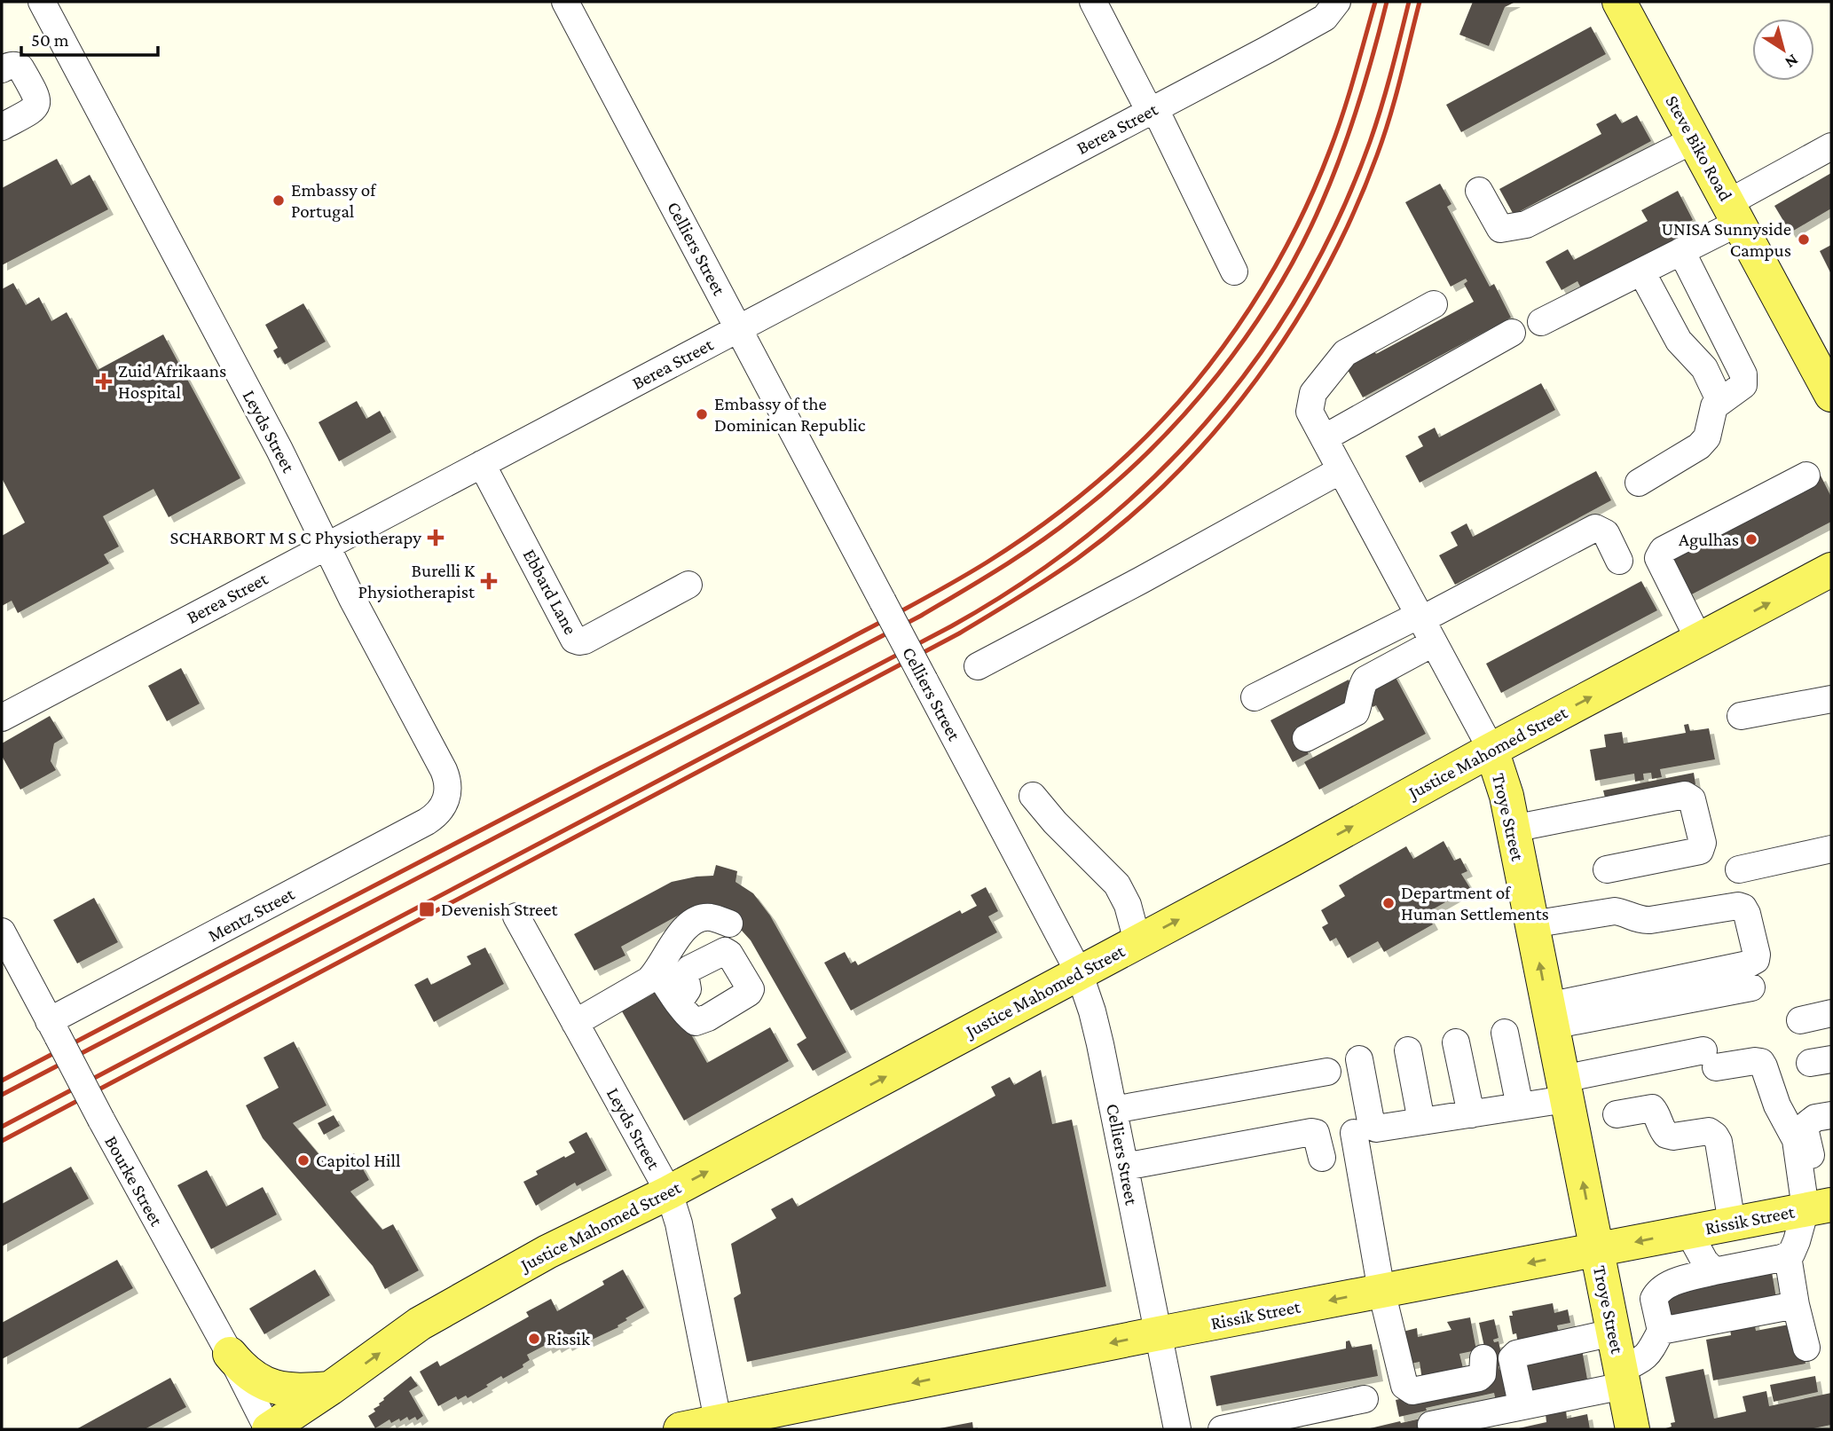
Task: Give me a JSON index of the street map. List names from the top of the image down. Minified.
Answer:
{"streets":{"main road":["Steve Biko Road","Justice Mahomed Street","Troye Street","Rissik Street"],"street":["Berea Street","Celliers Street","Leyds Street","Ebbard Lane","Mentz Street","Bourke Street"]},"crossings":[["Berea Street","Celliers Street"],["Berea Street","Leyds Street"],["Berea Street","Ebbard Lane"],["Celliers Street","Justice Mahomed Street"],["Celliers Street","Rissik Street"],["Leyds Street","Justice Mahomed Street"],["Leyds Street","Mentz Street"],["Leyds Street","Rissik Street"],["Justice Mahomed Street","Troye Street"],["Justice Mahomed Street","Bourke Street"],["Troye Street","Rissik Street"],["Mentz Street","Bourke Street"]],"one_way":["Justice Mahomed Street","Rissik Street"],"places":{"other":["Embassy of Portugal","UNISA Sunnyside Campus","Embassy of the Dominican Republic","Agulhas","Department of Human Settlements","Capitol Hill","Rissik"],"health":["Zuid Afrikaans Hospital","SCHARBORT M S C Physiotherapy","Burelli K Physiotherapist"],"transit":["Devenish Street"]},"scale_bar":"50 m","north":"bottom right"}
